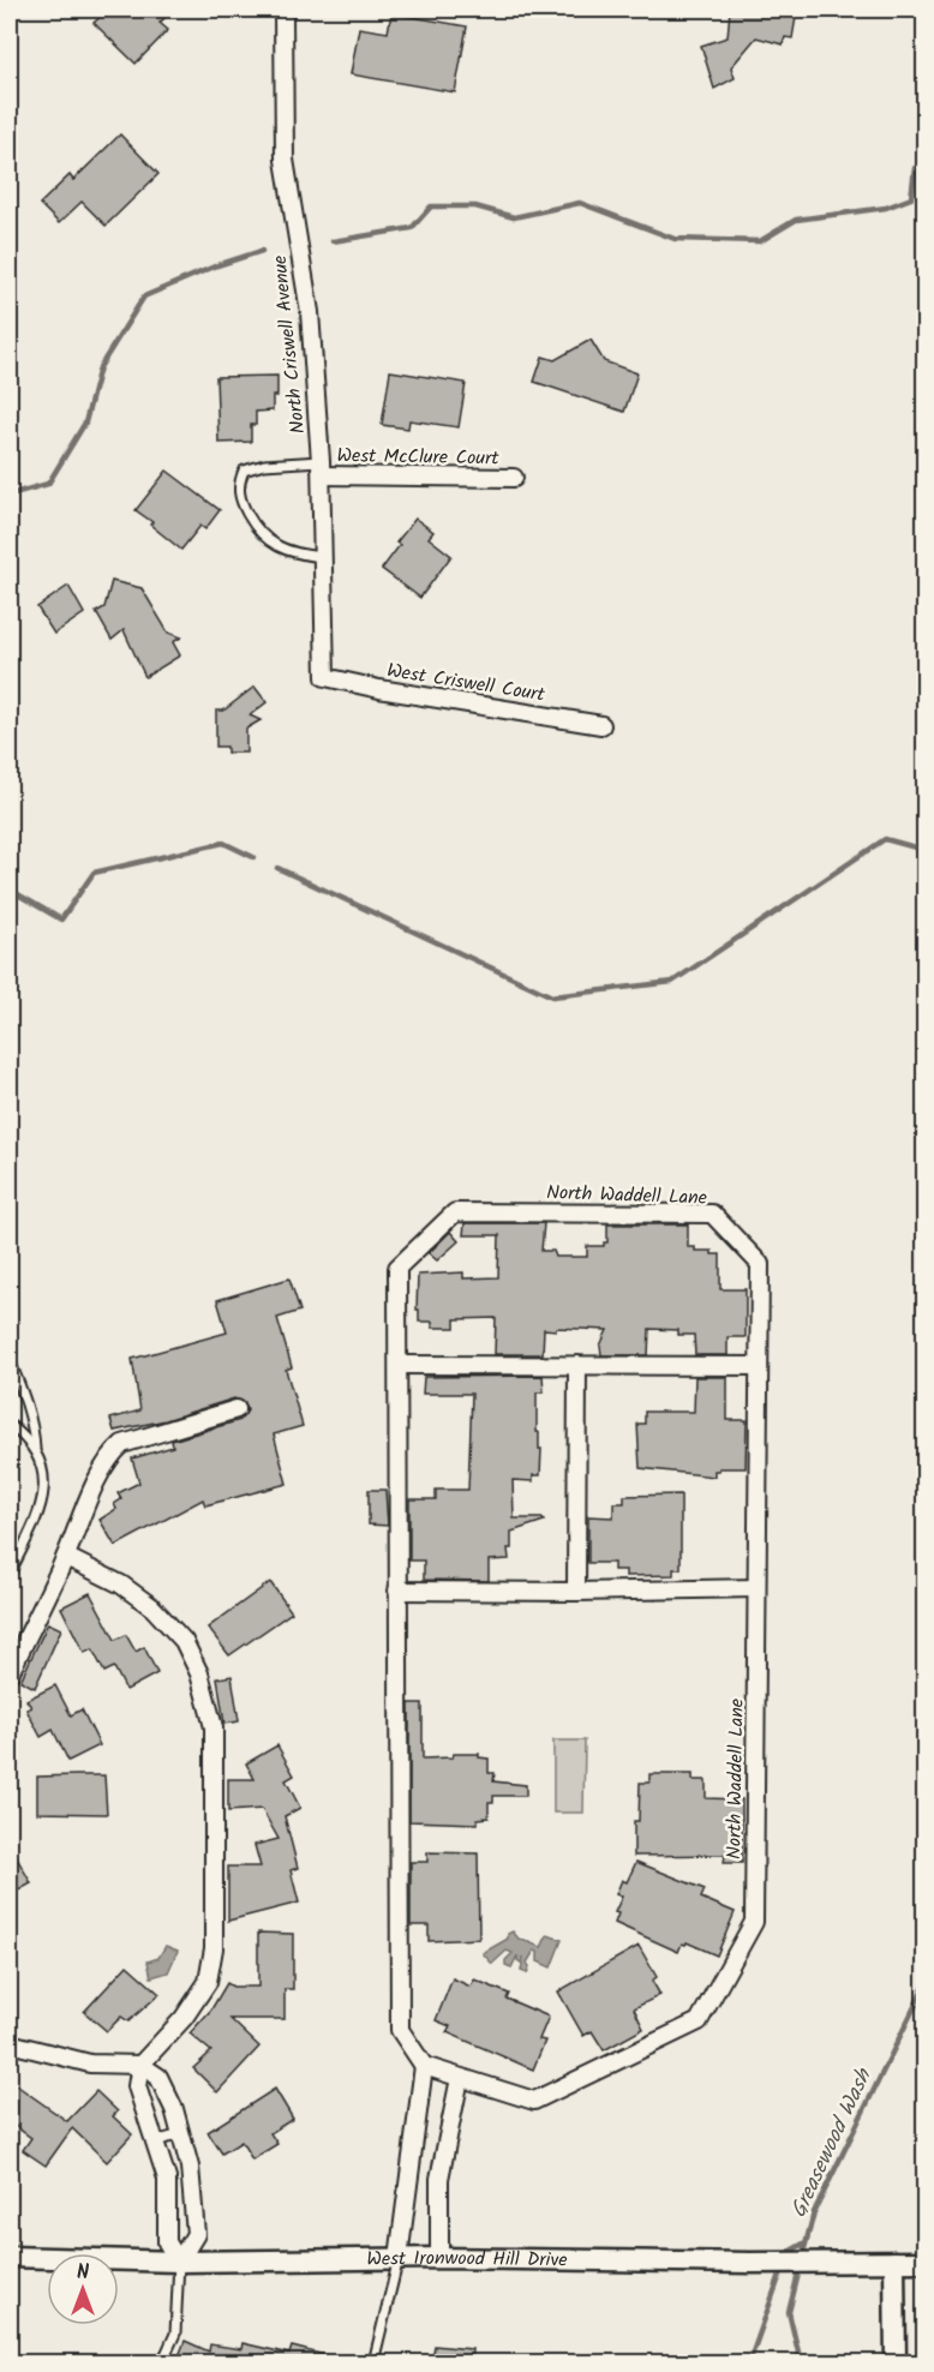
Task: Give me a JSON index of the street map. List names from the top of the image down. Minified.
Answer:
{"streets":{"street":["North Criswell Avenue","West McClure Court","West Criswell Court","North Waddell Lane","West Ironwood Hill Drive"]},"crossings":[["North Criswell Avenue","West McClure Court"],["North Criswell Avenue","West Criswell Court"]],"water":["Greasewood Wash"],"north":"top"}
